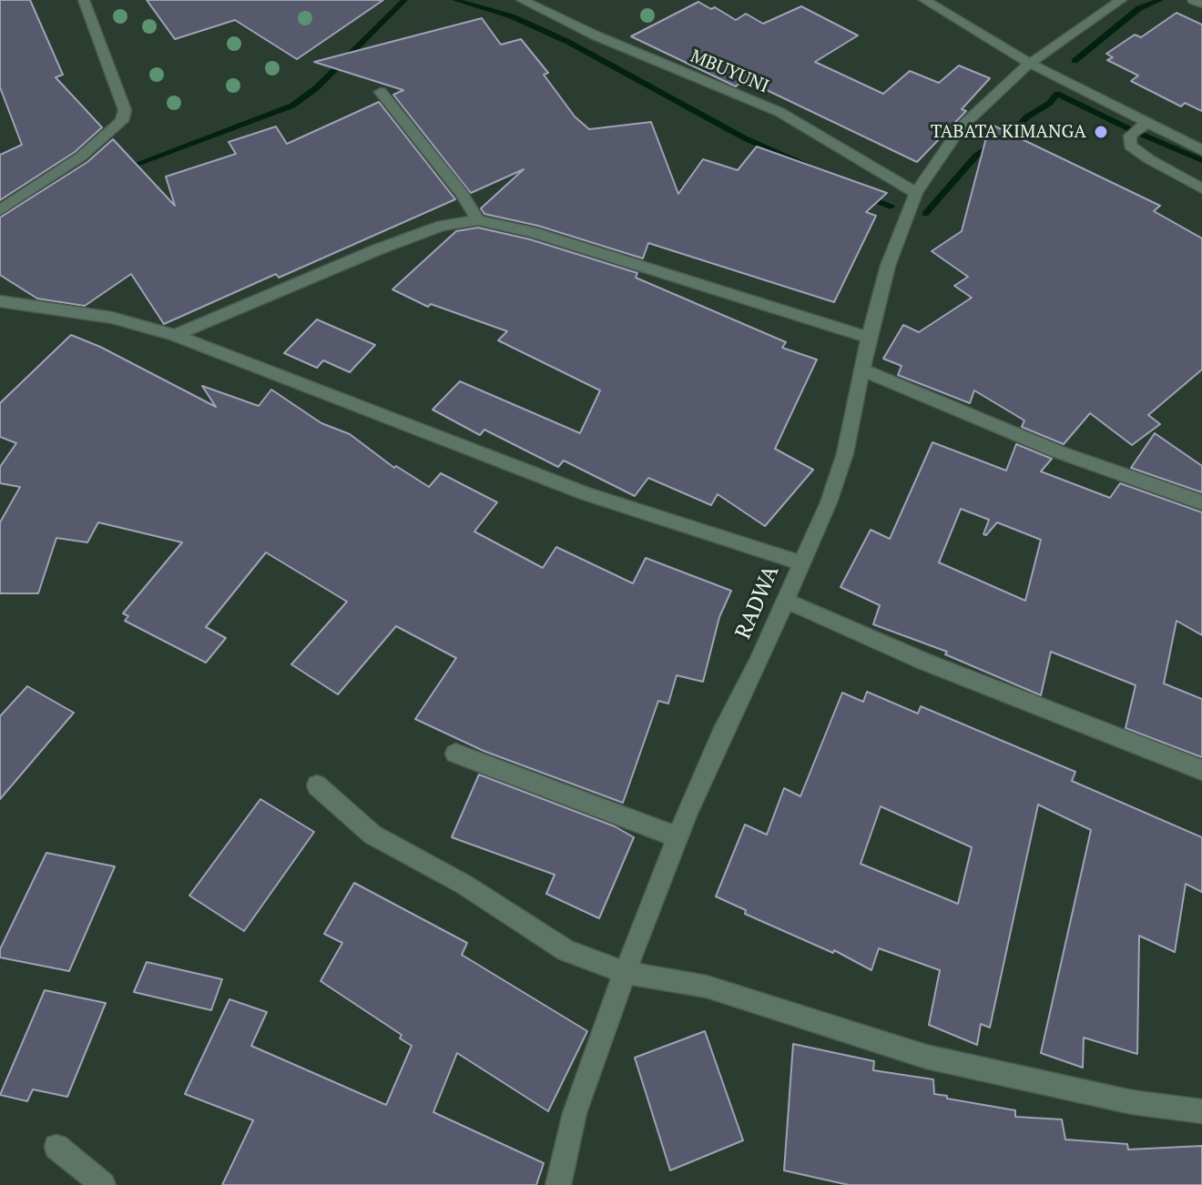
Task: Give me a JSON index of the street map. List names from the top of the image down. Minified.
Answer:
{"streets":{"street":["MBUYUNI","RADWA"]},"crossings":[["MBUYUNI","RADWA"]],"places":["TABATA KIMANGA"]}
